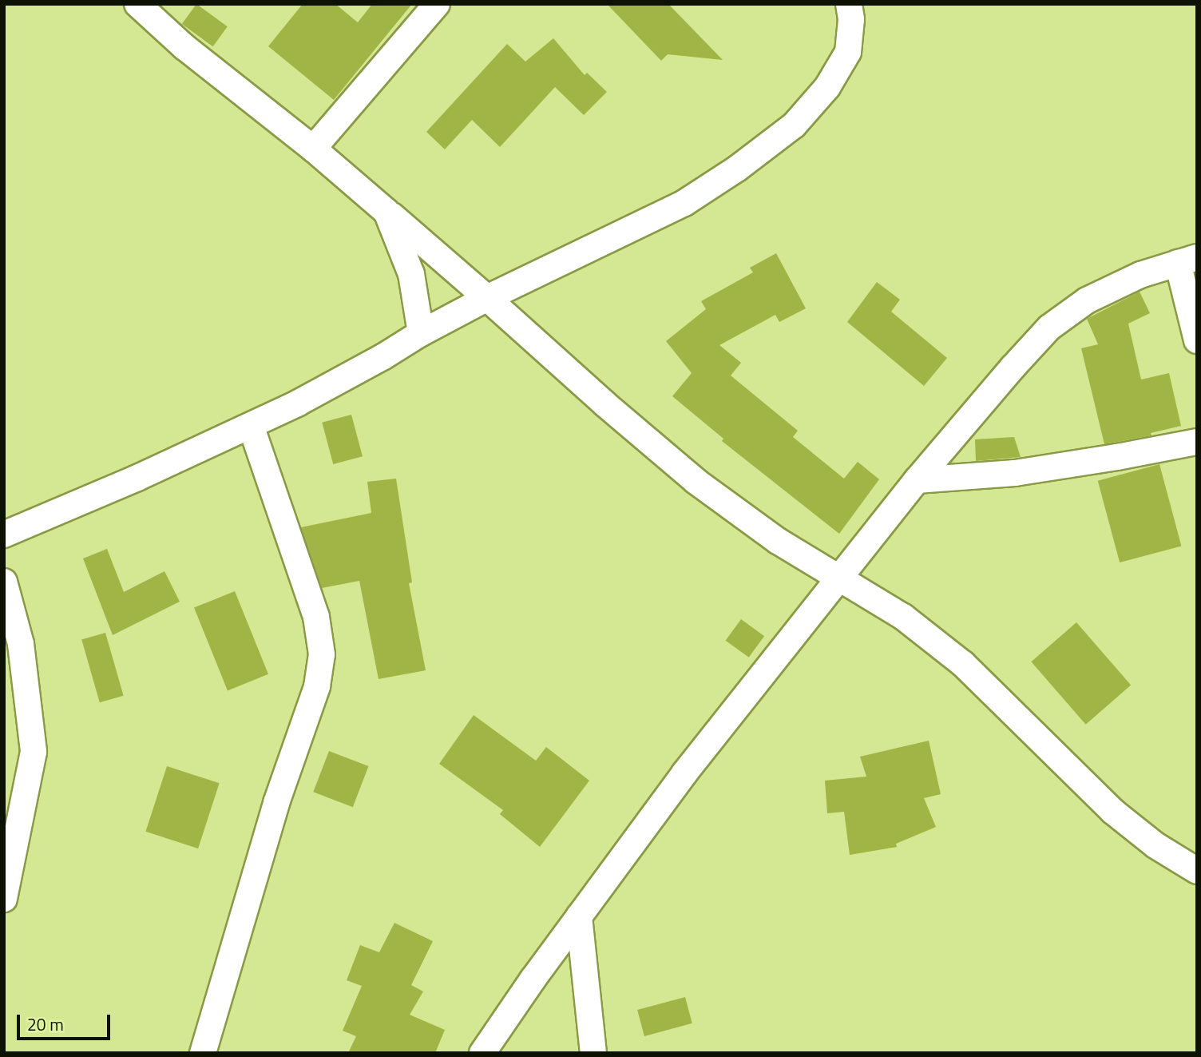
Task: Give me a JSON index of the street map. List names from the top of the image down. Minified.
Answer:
{"scale_bar":"20 m"}
